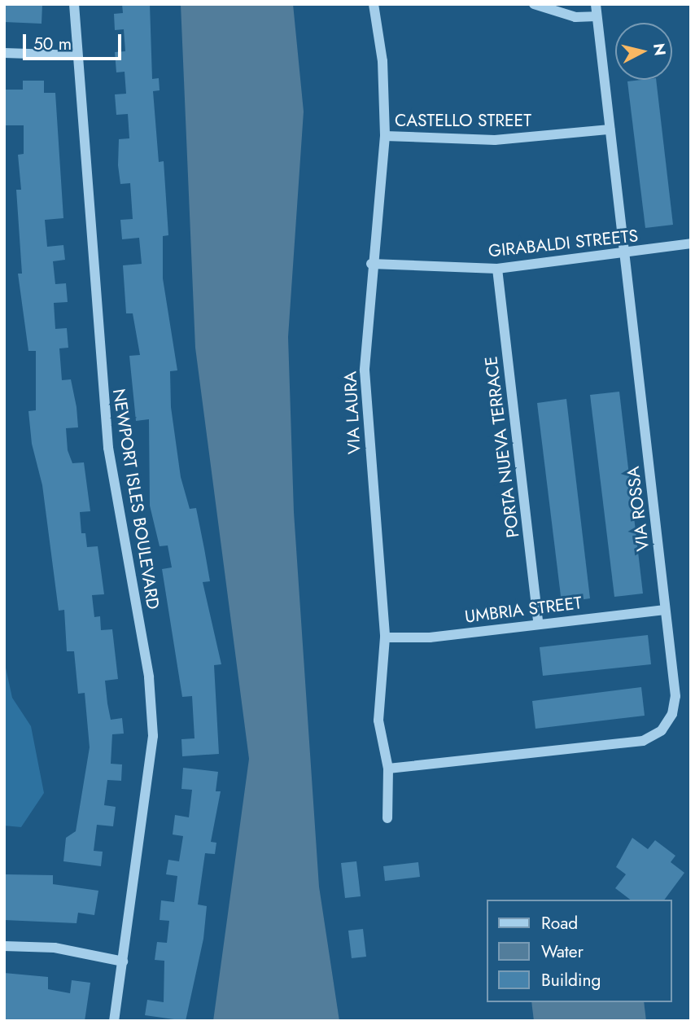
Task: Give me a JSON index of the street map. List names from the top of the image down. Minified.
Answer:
{"streets":{"street":["CASTELLO STREET","GIRABALDI STREETS","VIA LAURA","PORTA NUEVA TERRACE","NEWPORT ISLES BOULEVARD","VIA ROSSA","UMBRIA STREET"]},"crossings":[["CASTELLO STREET","VIA LAURA"],["CASTELLO STREET","VIA ROSSA"],["GIRABALDI STREETS","VIA LAURA"],["GIRABALDI STREETS","PORTA NUEVA TERRACE"],["GIRABALDI STREETS","VIA ROSSA"],["VIA LAURA","VIA ROSSA"],["VIA LAURA","UMBRIA STREET"],["PORTA NUEVA TERRACE","UMBRIA STREET"],["VIA ROSSA","UMBRIA STREET"]],"legend":["Road","Water","Building"],"scale_bar":"50 m","north":"right"}
